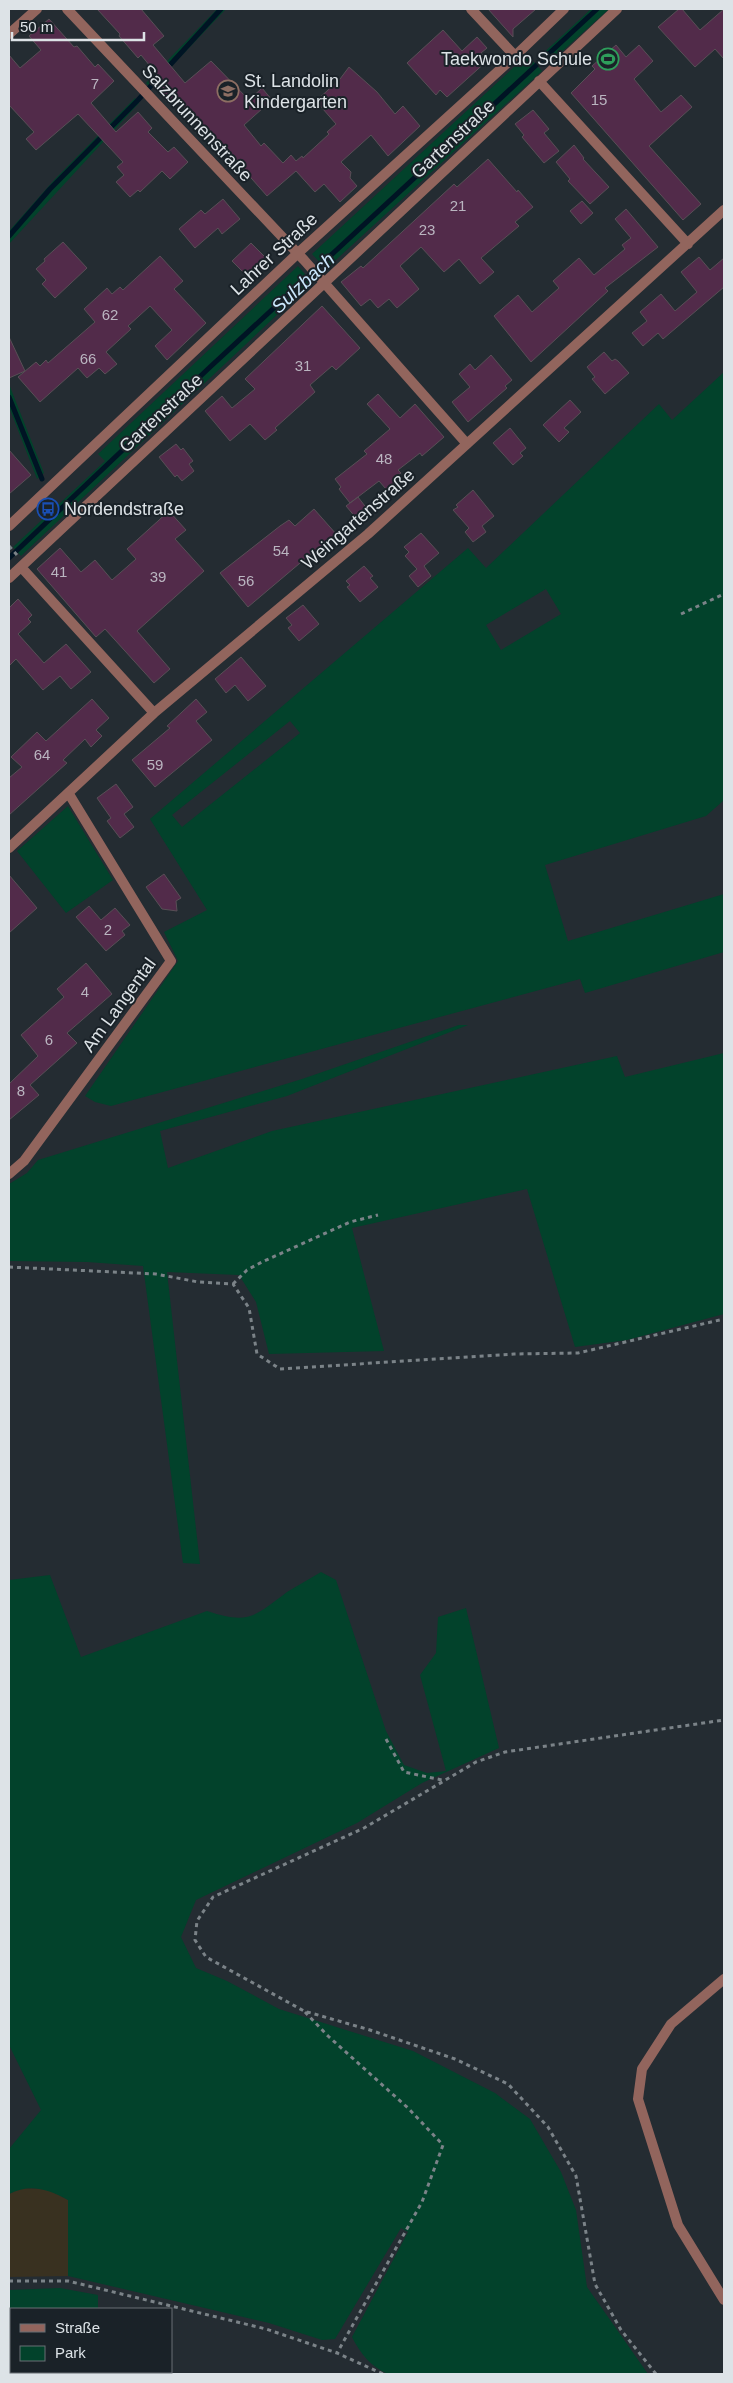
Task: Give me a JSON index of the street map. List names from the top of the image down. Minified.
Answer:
{"streets":{"street":["Salzbrunnenstraße","Gartenstraße","Lahrer Straße","Weingartenstraße","Am Langental"]},"crossings":[["Salzbrunnenstraße","Lahrer Straße"],["Weingartenstraße","Am Langental"]],"water":["Sulzbach"],"places":{"sports":["Taekwondo Schule"],"school or university":["St. Landolin Kindergarten"],"bus stop":["Nordendstraße"]},"house_numbers":["7","15","21","23","62","66","31","48","54","41","39","56","64","59","2","4","6","8"],"legend":["Straße","Park"],"scale_bar":"50 m"}
